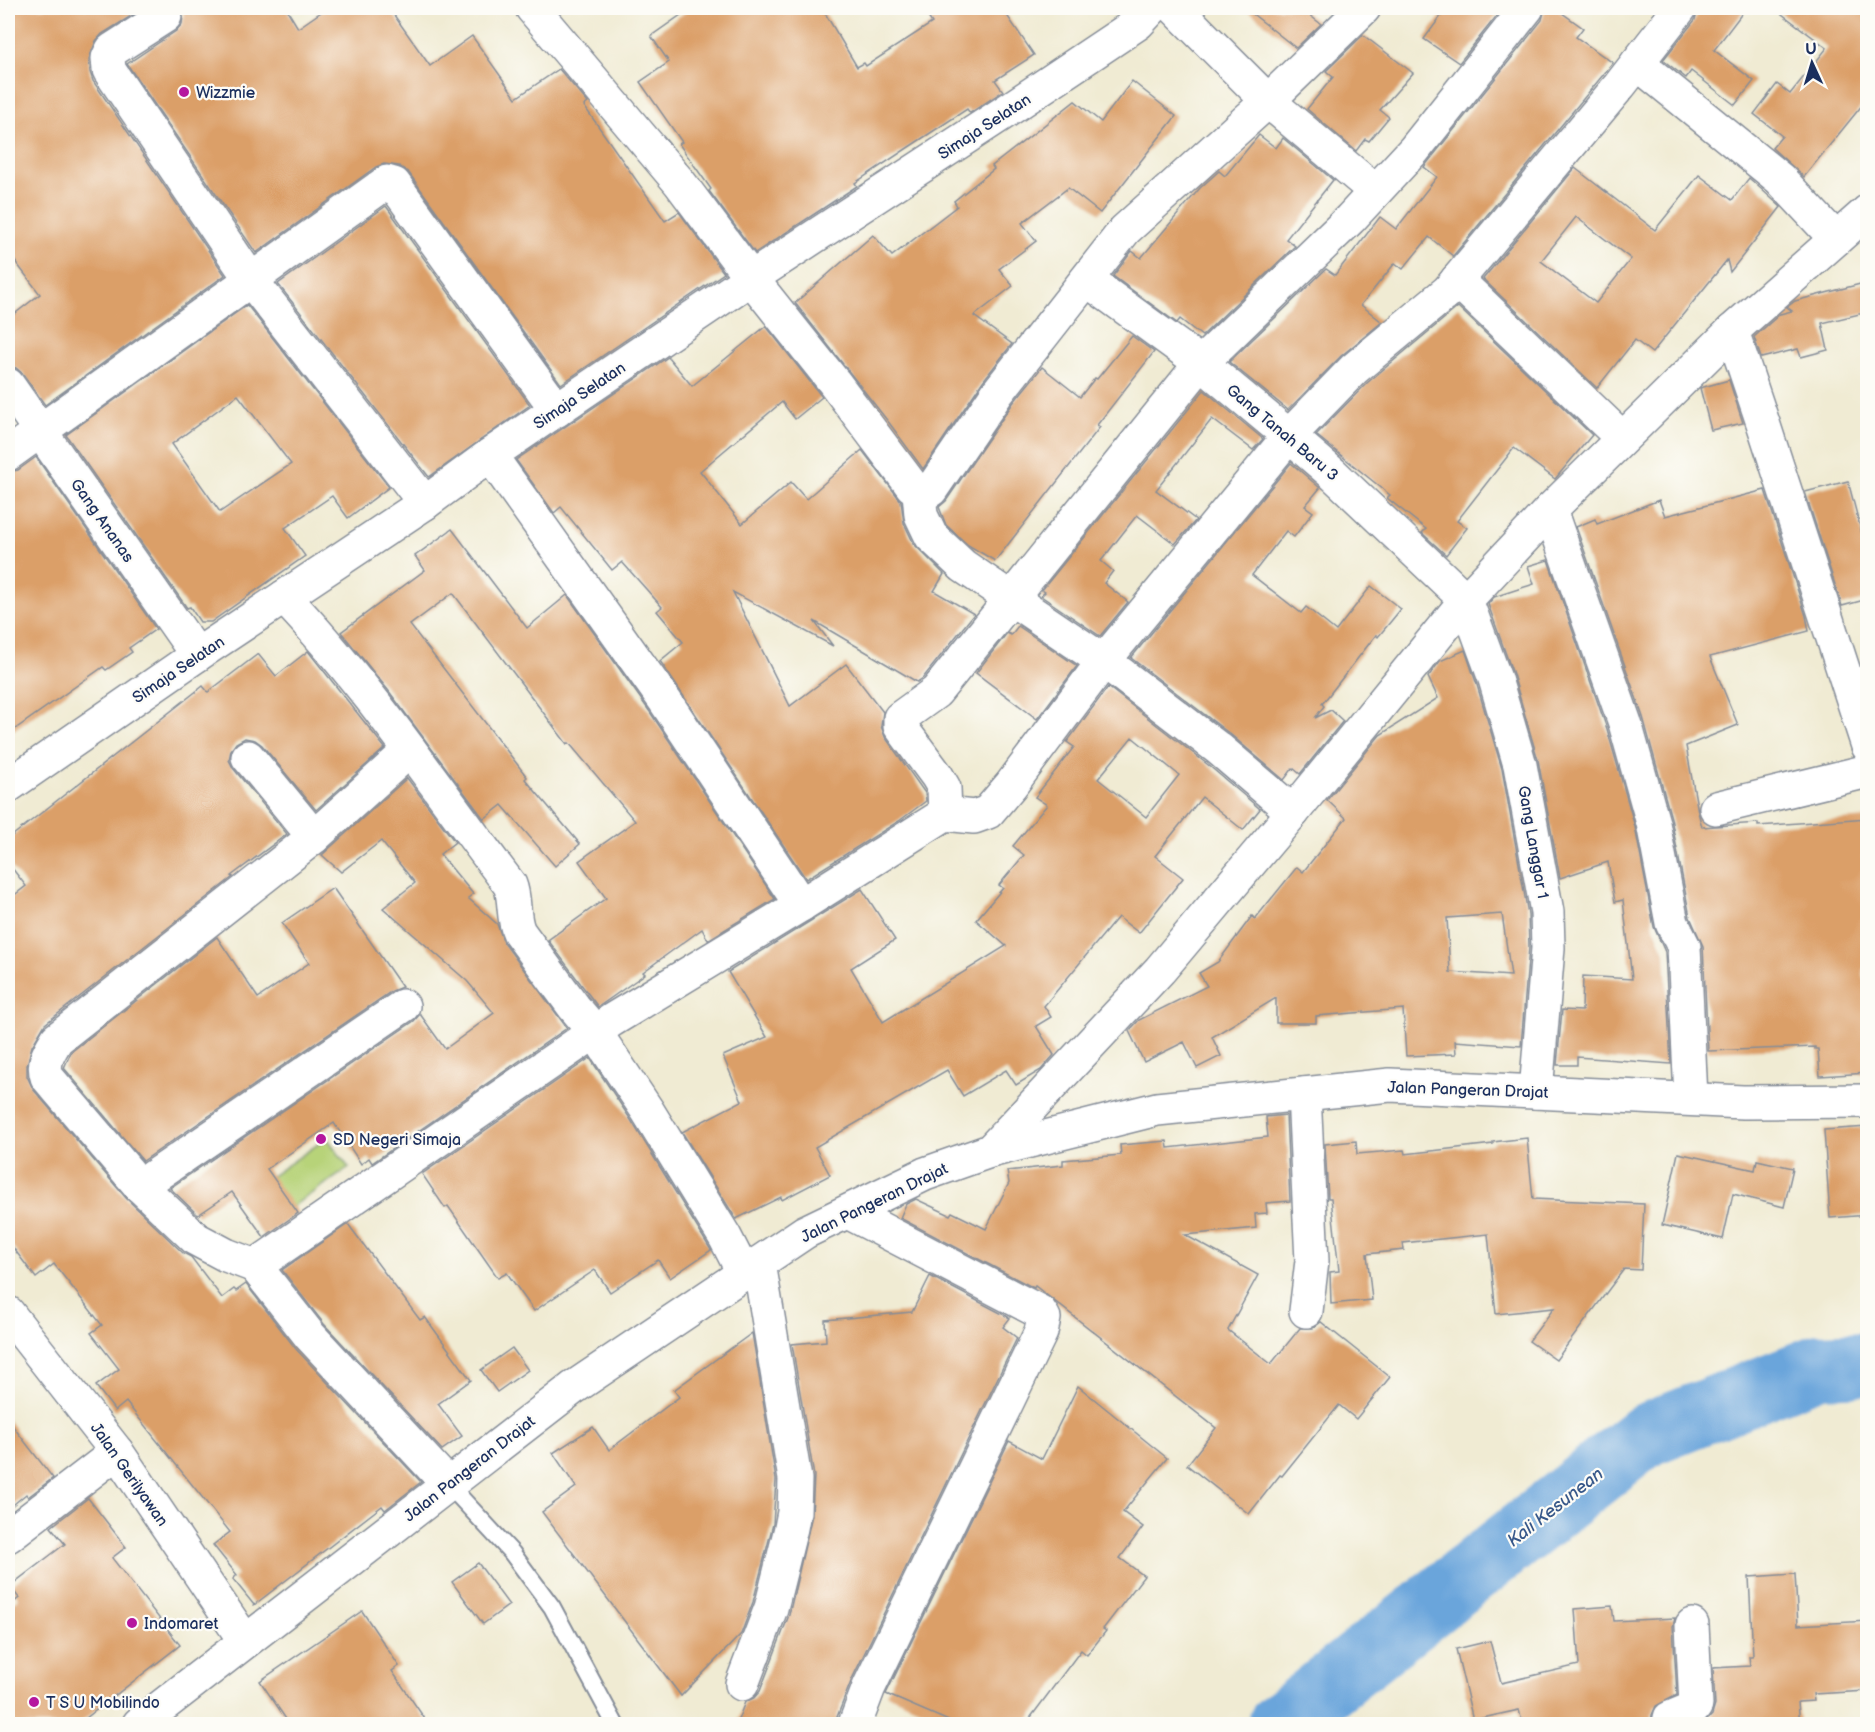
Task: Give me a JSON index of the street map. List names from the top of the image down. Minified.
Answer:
{"streets":{"street":["Simaja Selatan","Gang Tanah Baru 3","Gang Ananas","Gang Langgar 1","Jalan Pangeran Drajat","Jalan Gerilyawan"]},"crossings":[["Simaja Selatan","Gang Ananas"],["Gang Tanah Baru 3","Gang Langgar 1"],["Gang Langgar 1","Jalan Pangeran Drajat"],["Jalan Pangeran Drajat","Jalan Gerilyawan"]],"water":["Kali Kesunean"],"places":["Wizzmie","SD Negeri Simaja","Indomaret","T S U Mobilindo"],"north":"top"}
